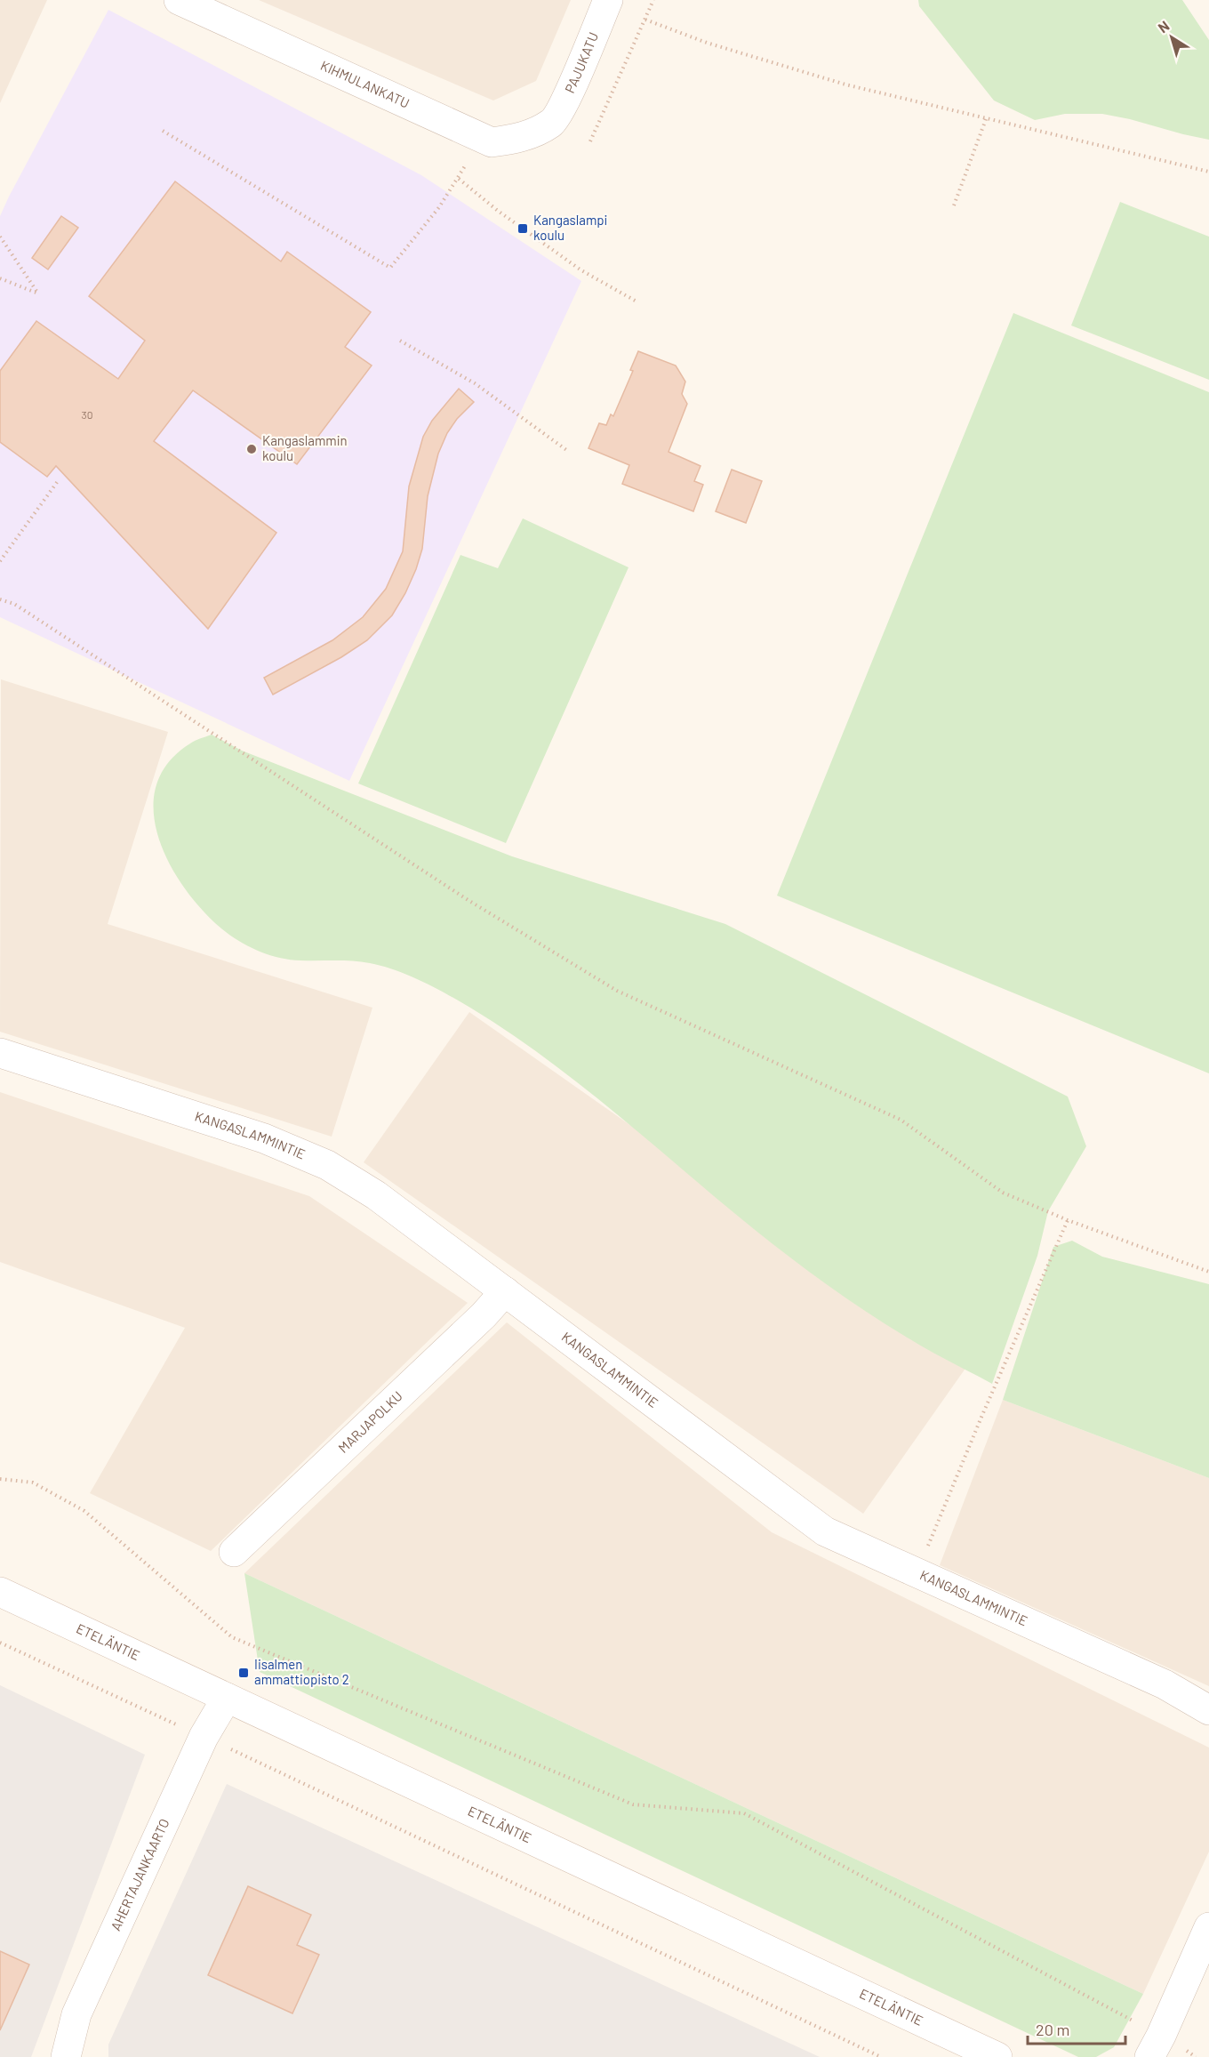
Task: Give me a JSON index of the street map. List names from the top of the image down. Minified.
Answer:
{"streets":{"street":["PAJUKATU","KIHMULANKATU","KANGASLAMMINTIE","MARJAPOLKU","ETELÄNTIE","AHERTAJANKAARTO"]},"crossings":[["PAJUKATU","KIHMULANKATU"],["KANGASLAMMINTIE","MARJAPOLKU"],["ETELÄNTIE","AHERTAJANKAARTO"]],"places":{"transit":["Kangaslampi koulu","Iisalmen ammattiopisto 2"],"other":["Kangaslammin koulu"]},"house_numbers":["30"],"scale_bar":"20 m","north":"top left"}
